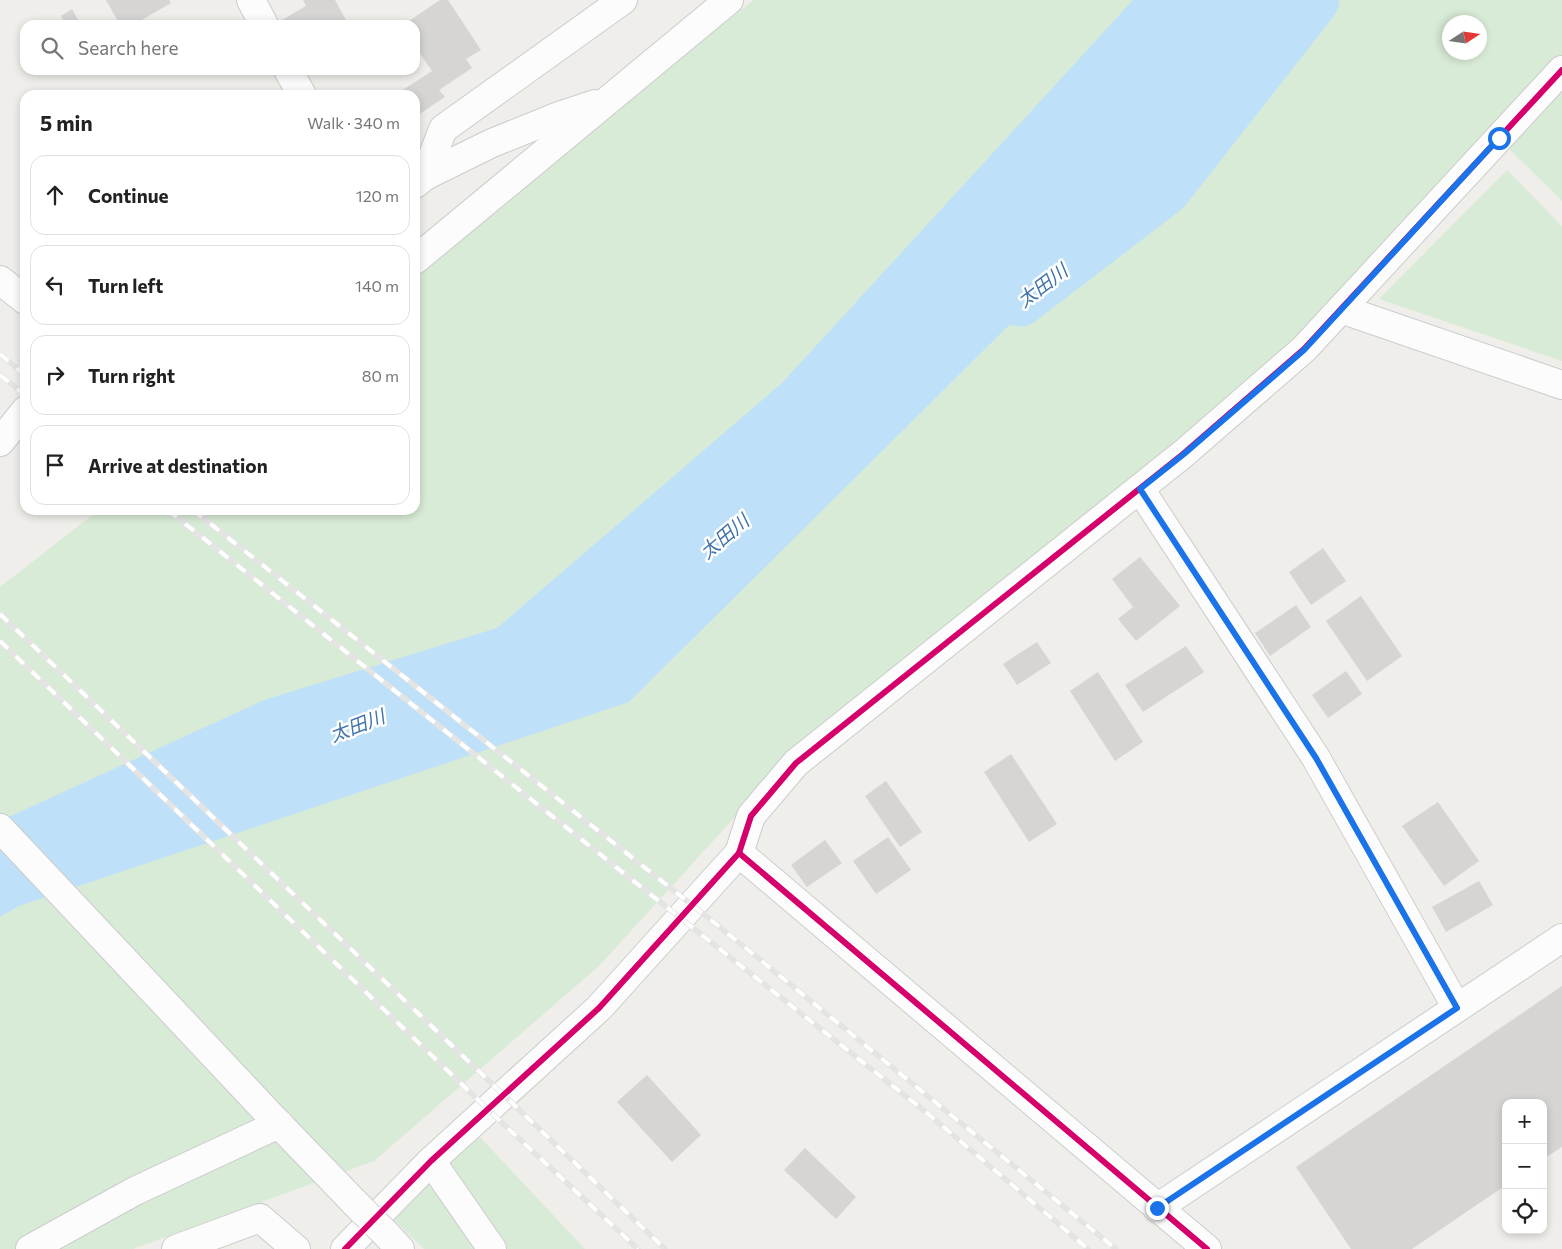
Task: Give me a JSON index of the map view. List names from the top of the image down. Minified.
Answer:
{"water":["太田川"],"north":"right","page":{"search":"Search here","heading":["5 min","Walk · 340 m"],"list":[["Continue","120 m"],["Turn left","140 m"],["Turn right","80 m"],"Arrive at destination"],"map_buttons":["+","−"]}}
